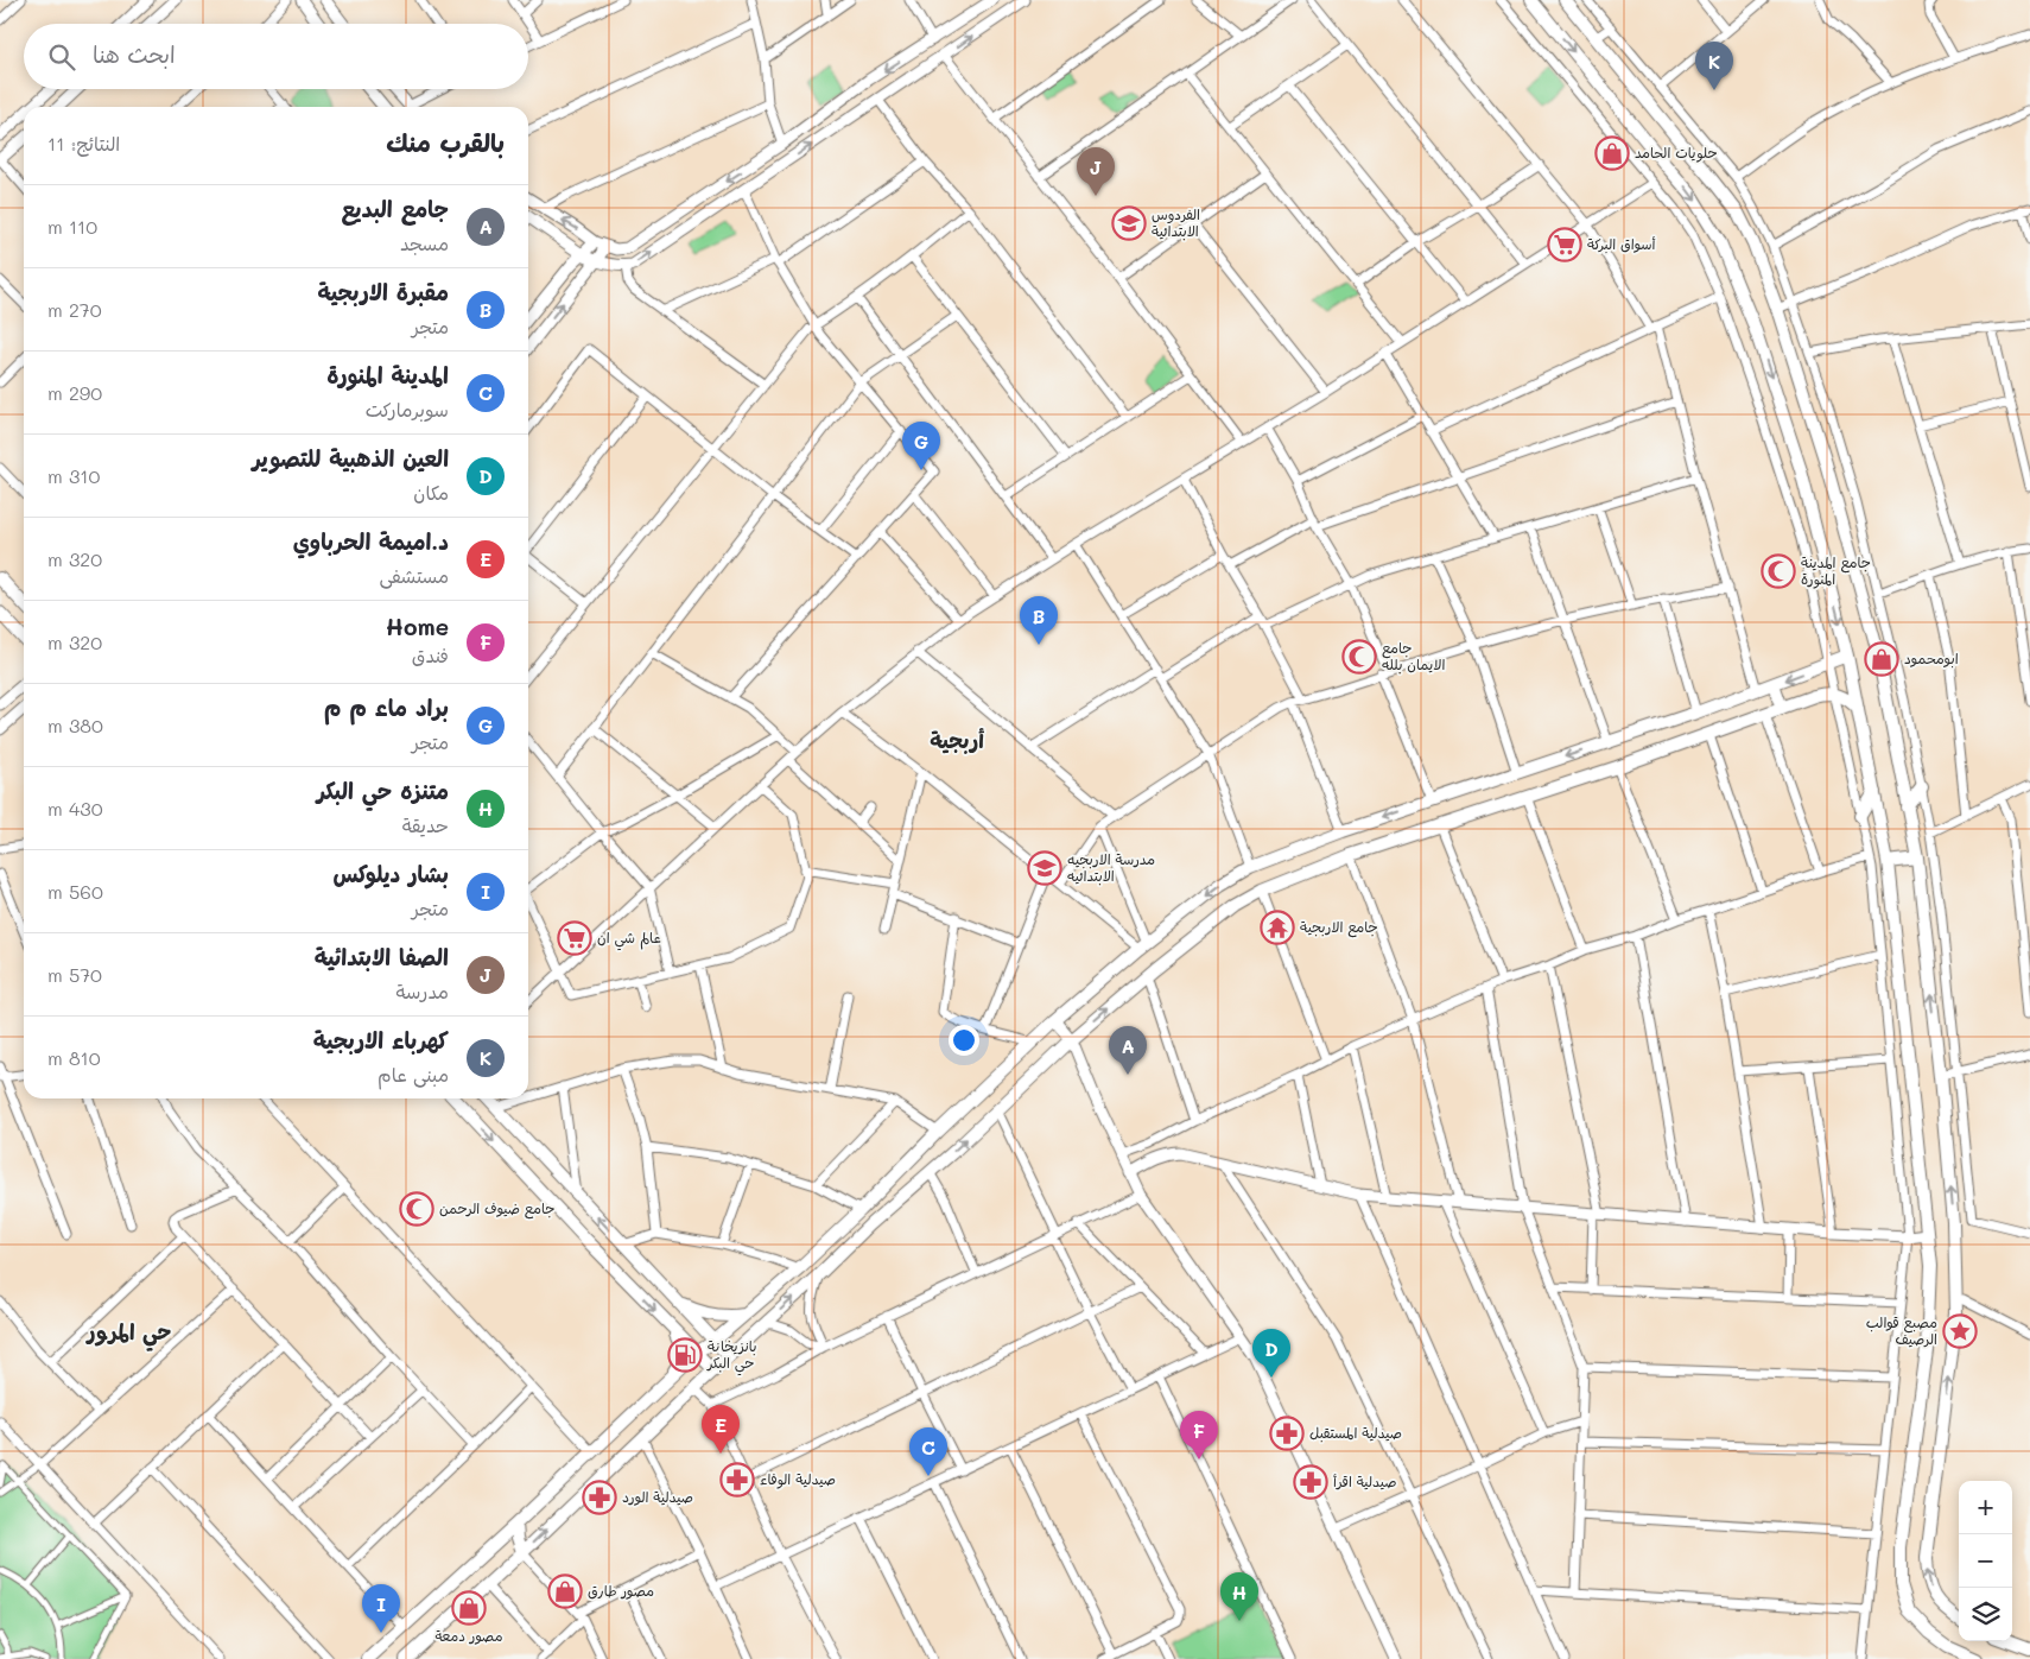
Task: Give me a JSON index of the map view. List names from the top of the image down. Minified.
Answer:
{"districts":["أربجية","حي المرور"],"places":{"shop":["حلويات الحامد","ابومحمود","مصور طارق","مصور دمعة"],"school or university":["الفردوس الابتدائية","مدرسة الاربجيه الابتدائيه"],"supermarket":["أسواق البركة","عالم شي ان"],"mosque":["جامع المدينة المنورة","جامع الايمان بلله","جامع ضيوف الرحمن"],"temple":["جامع الاربجية"],"place":["مصبع قوالب الرصيف"],"fuel station":["بانزيخانة حي البكر"],"pharmacy":["صيدلية المستقبل","صيدلية الوفاء","صيدلية اقرأ","صيدلية الورد"]},"page":{"search":"ابحث هنا","pins":["K","J","G","B","A","D","E","F","C","H","I"],"heading":["بالقرب منك","النتائج: 11"],"list":[{"mark":"A","name":"جامع البديع","note":"مسجد","value":"110 m"},{"mark":"B","name":"مقبرة الاربجية","note":"متجر","value":"270 m"},{"mark":"C","name":"المدينة المنورة","note":"سوبرماركت","value":"290 m"},{"mark":"D","name":"العين الذهبية للتصوير","note":"مكان","value":"310 m"},{"mark":"E","name":"د.اميمة الحرباوي","note":"مستشفى","value":"320 m"},{"mark":"F","name":"Home","note":"فندق","value":"320 m"},{"mark":"G","name":"براد ماء م م","note":"متجر","value":"380 m"},{"mark":"H","name":"متنزه حي البكر","note":"حديقة","value":"430 m"},{"mark":"I","name":"بشار ديلوكس","note":"متجر","value":"560 m"},{"mark":"J","name":"الصفا الابتدائية","note":"مدرسة","value":"570 m"},{"mark":"K","name":"كهرباء الاربجية","note":"مبنى عام","value":"810 m"}],"map_buttons":["+","−"]}}
